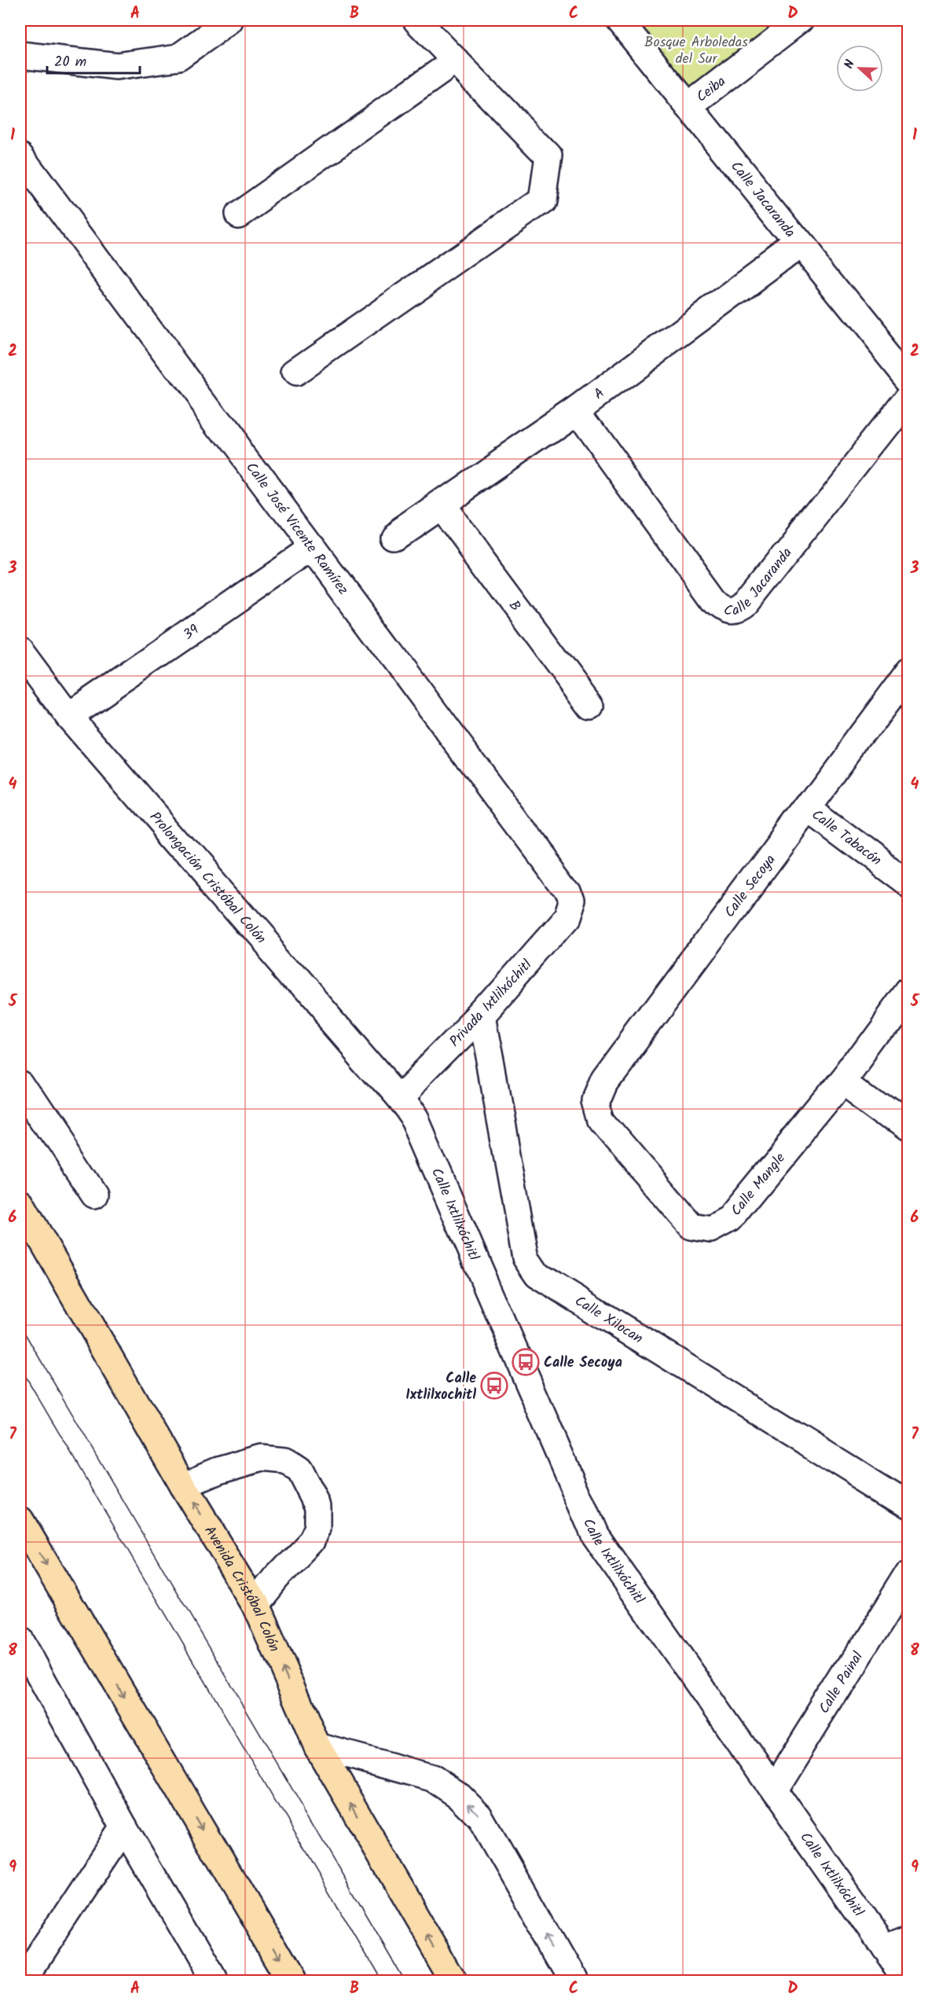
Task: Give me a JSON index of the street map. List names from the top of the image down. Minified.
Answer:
{"streets":{"main road":["Avenida Cristóbal Colón"],"street":["Ceiba","Calle Jacaranda","A","Calle José Vicente Ramírez","B","39","Calle Tabacón","Prolongación Cristóbal Colón","Calle Secoya","Privada Ixtlilxóchitl","Calle Mangle","Calle Ixtlilxóchitl","Calle Xilocan","Calle Painal"]},"crossings":[["Ceiba","Calle Jacaranda"],["Calle Jacaranda","A"],["A","B"],["Calle José Vicente Ramírez","39"],["Calle José Vicente Ramírez","Privada Ixtlilxóchitl"],["39","Prolongación Cristóbal Colón"],["Calle Tabacón","Calle Secoya"],["Prolongación Cristóbal Colón","Privada Ixtlilxóchitl"],["Prolongación Cristóbal Colón","Calle Ixtlilxóchitl"],["Calle Secoya","Calle Mangle"],["Privada Ixtlilxóchitl","Calle Ixtlilxóchitl"],["Privada Ixtlilxóchitl","Calle Xilocan"],["Calle Ixtlilxóchitl","Calle Painal"]],"parks":["Bosque Arboledas del Sur"],"places":{"bus stop":["Calle Secoya","Calle Ixtlilxochitl"]},"scale_bar":"20 m","north":"left","grid":{"columns":["A","B","C","D"],"rows":["1","2","3","4","5","6","7","8","9"]}}
